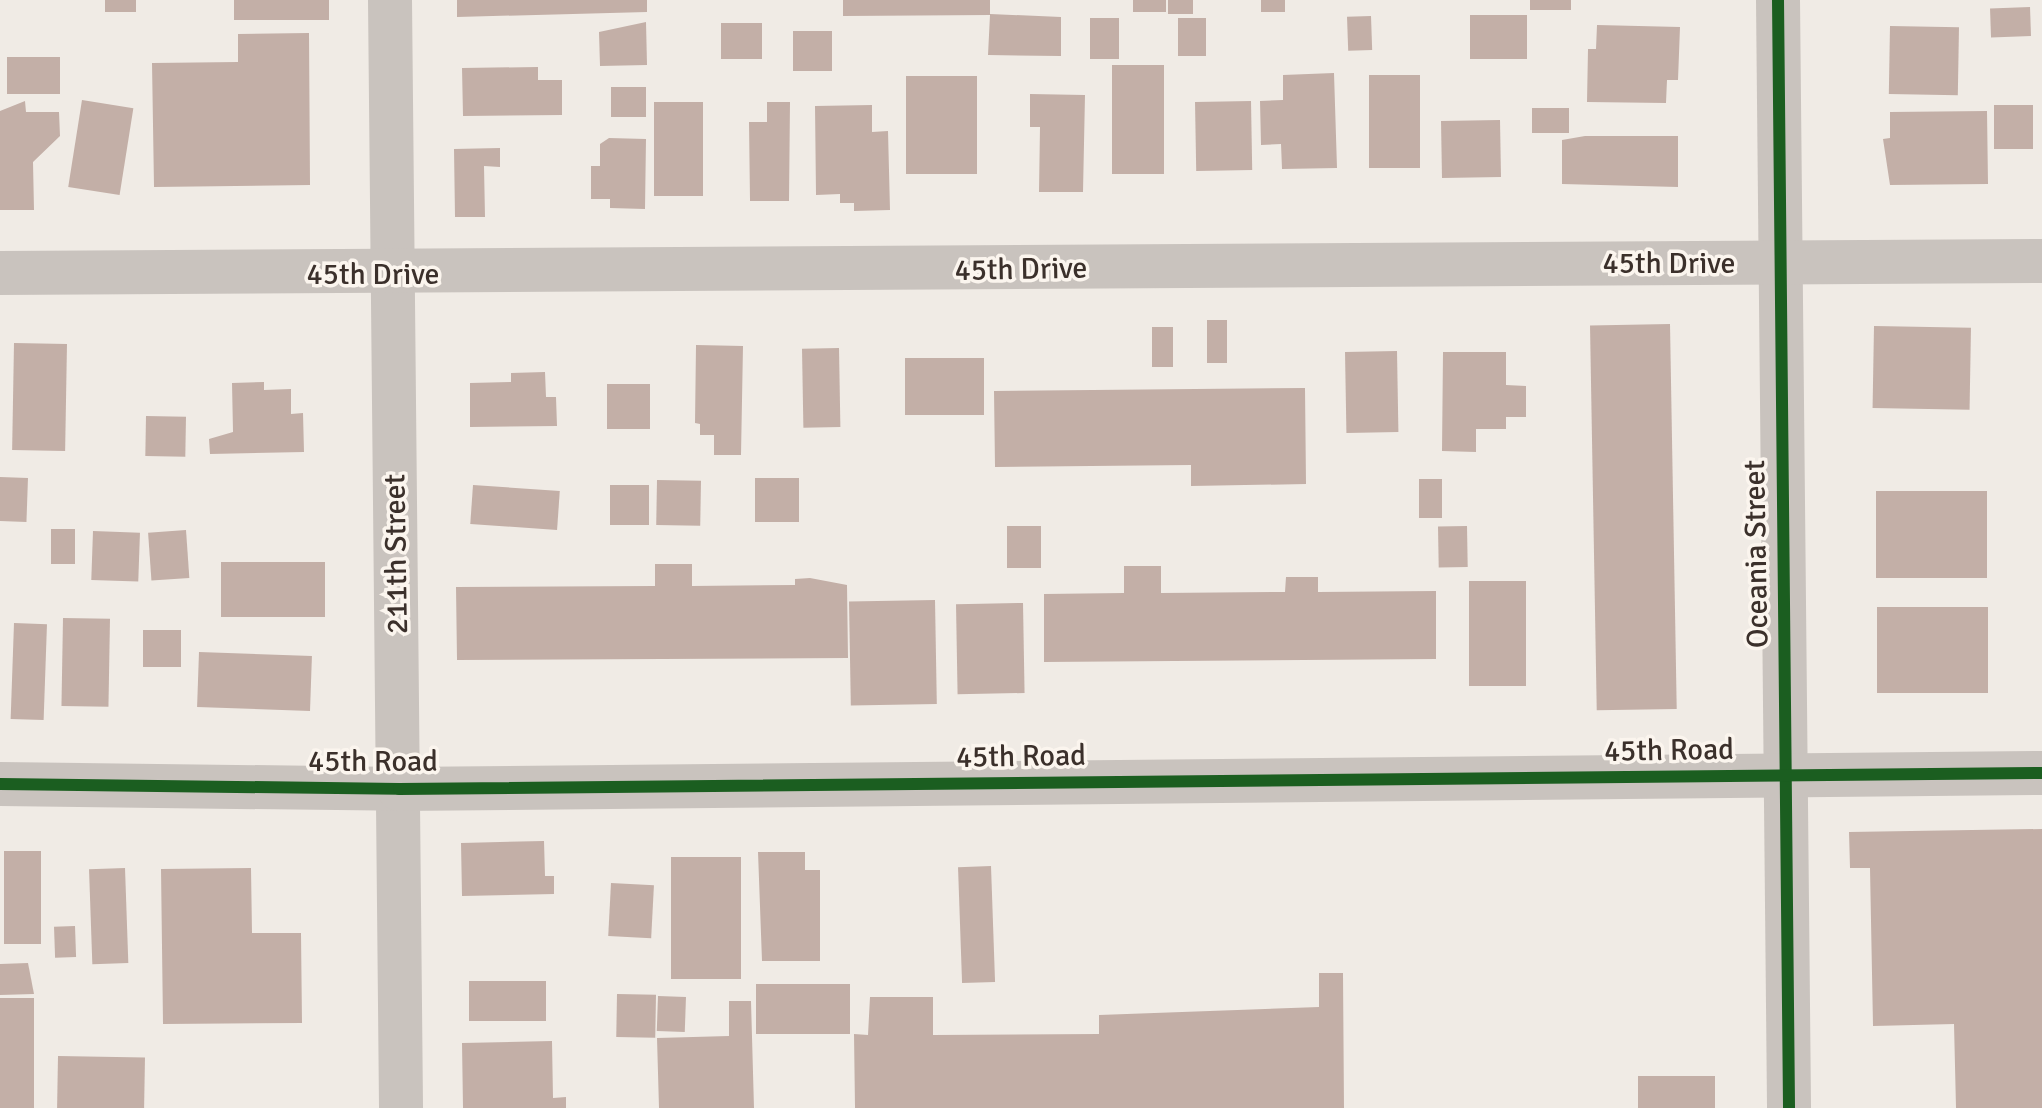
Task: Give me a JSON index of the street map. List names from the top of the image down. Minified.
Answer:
{"streets":{"street":["45th Drive","211th Street","Oceania Street","45th Road"]},"crossings":[["45th Drive","211th Street"],["45th Drive","Oceania Street"],["211th Street","45th Road"],["Oceania Street","45th Road"]]}
